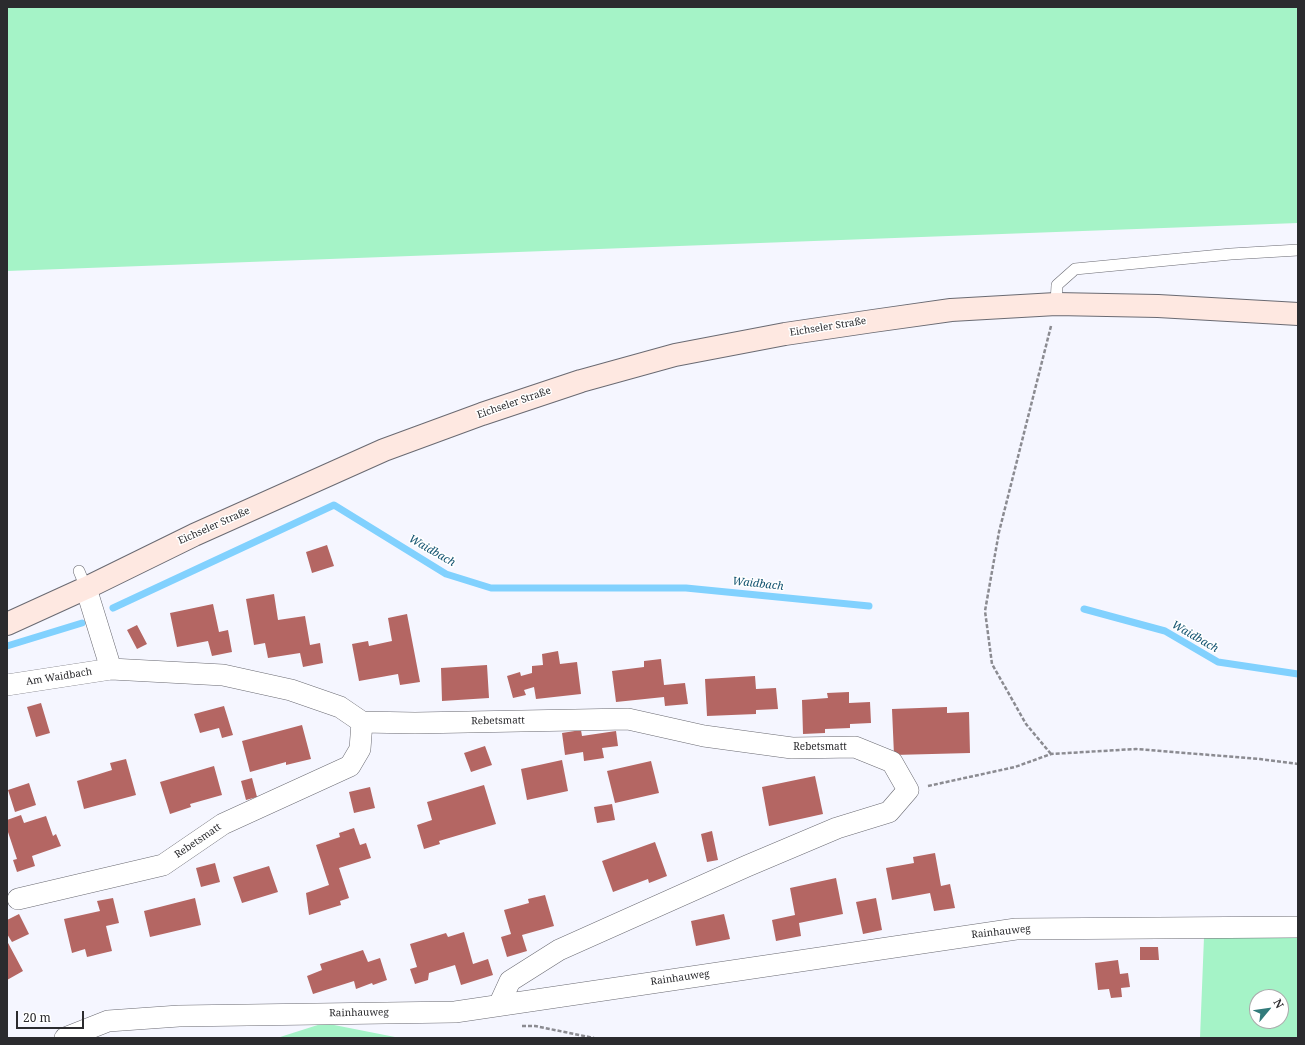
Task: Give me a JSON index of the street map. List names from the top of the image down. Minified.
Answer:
{"streets":{"main road":["Eichseler Straße"],"street":["Am Waidbach","Rebetsmatt","Rainhauweg"]},"water":["Waidbach"],"scale_bar":"20 m","north":"top right"}
